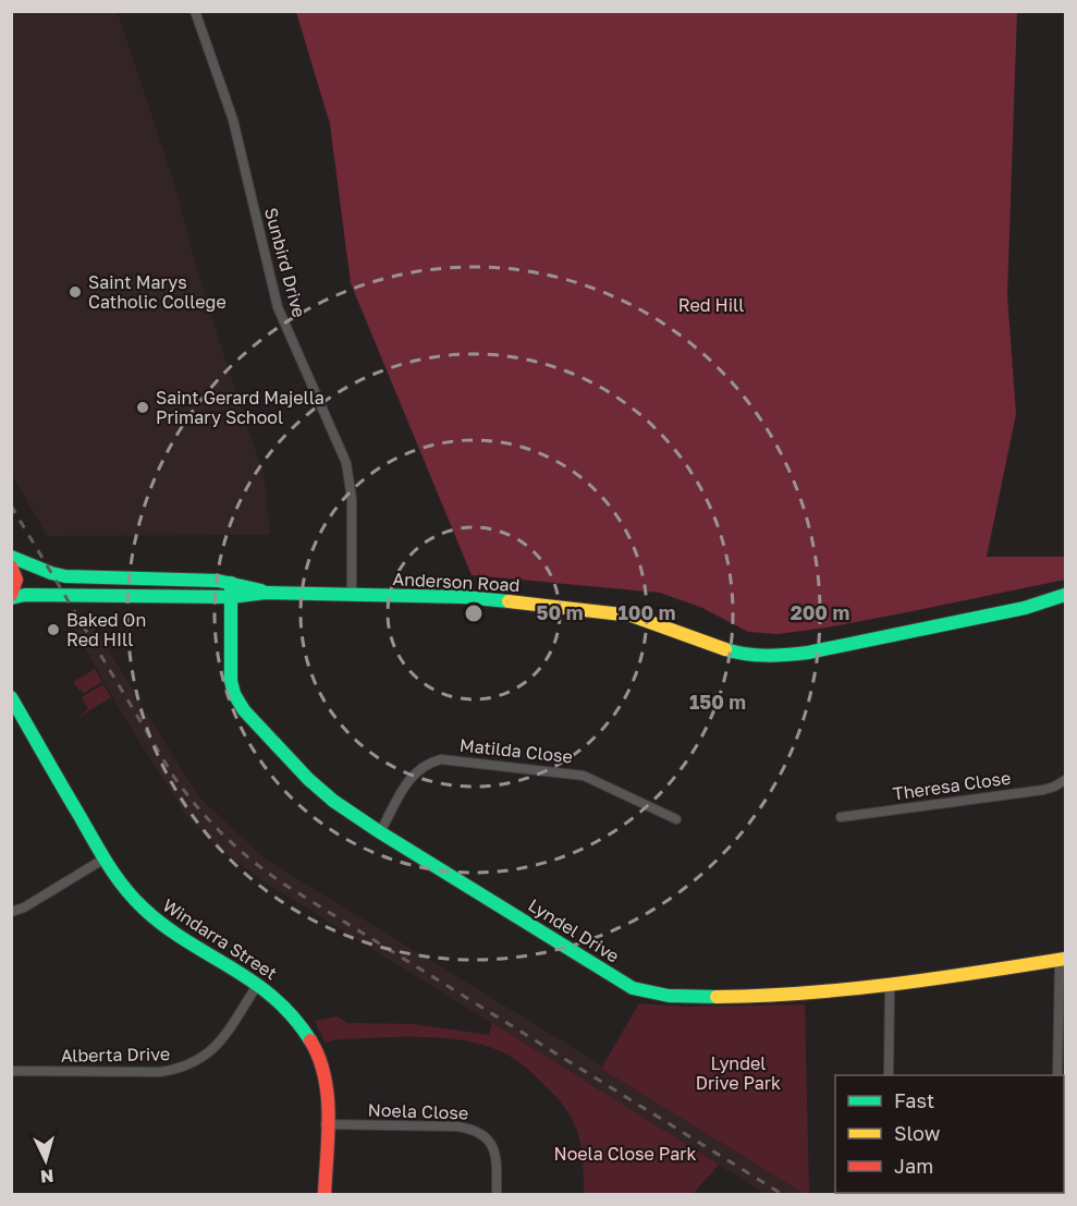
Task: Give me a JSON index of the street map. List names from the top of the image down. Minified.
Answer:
{"streets":{"street":["Sunbird Drive","Anderson Road","Matilda Close","Theresa Close","Lyndel Drive","Windarra Street","Alberta Drive","Noela Close"]},"crossings":[["Sunbird Drive","Anderson Road"],["Anderson Road","Lyndel Drive"],["Matilda Close","Lyndel Drive"],["Windarra Street","Alberta Drive"],["Windarra Street","Noela Close"]],"parks":["Red Hill","Lyndel Drive Park","Noela Close Park"],"places":["Saint Marys Catholic College","Saint Gerard Majella Primary School","Baked On Red HIll"],"legend":["Fast","Slow","Jam"],"north":"bottom","rings":["50 m","100 m","200 m","150 m"]}
